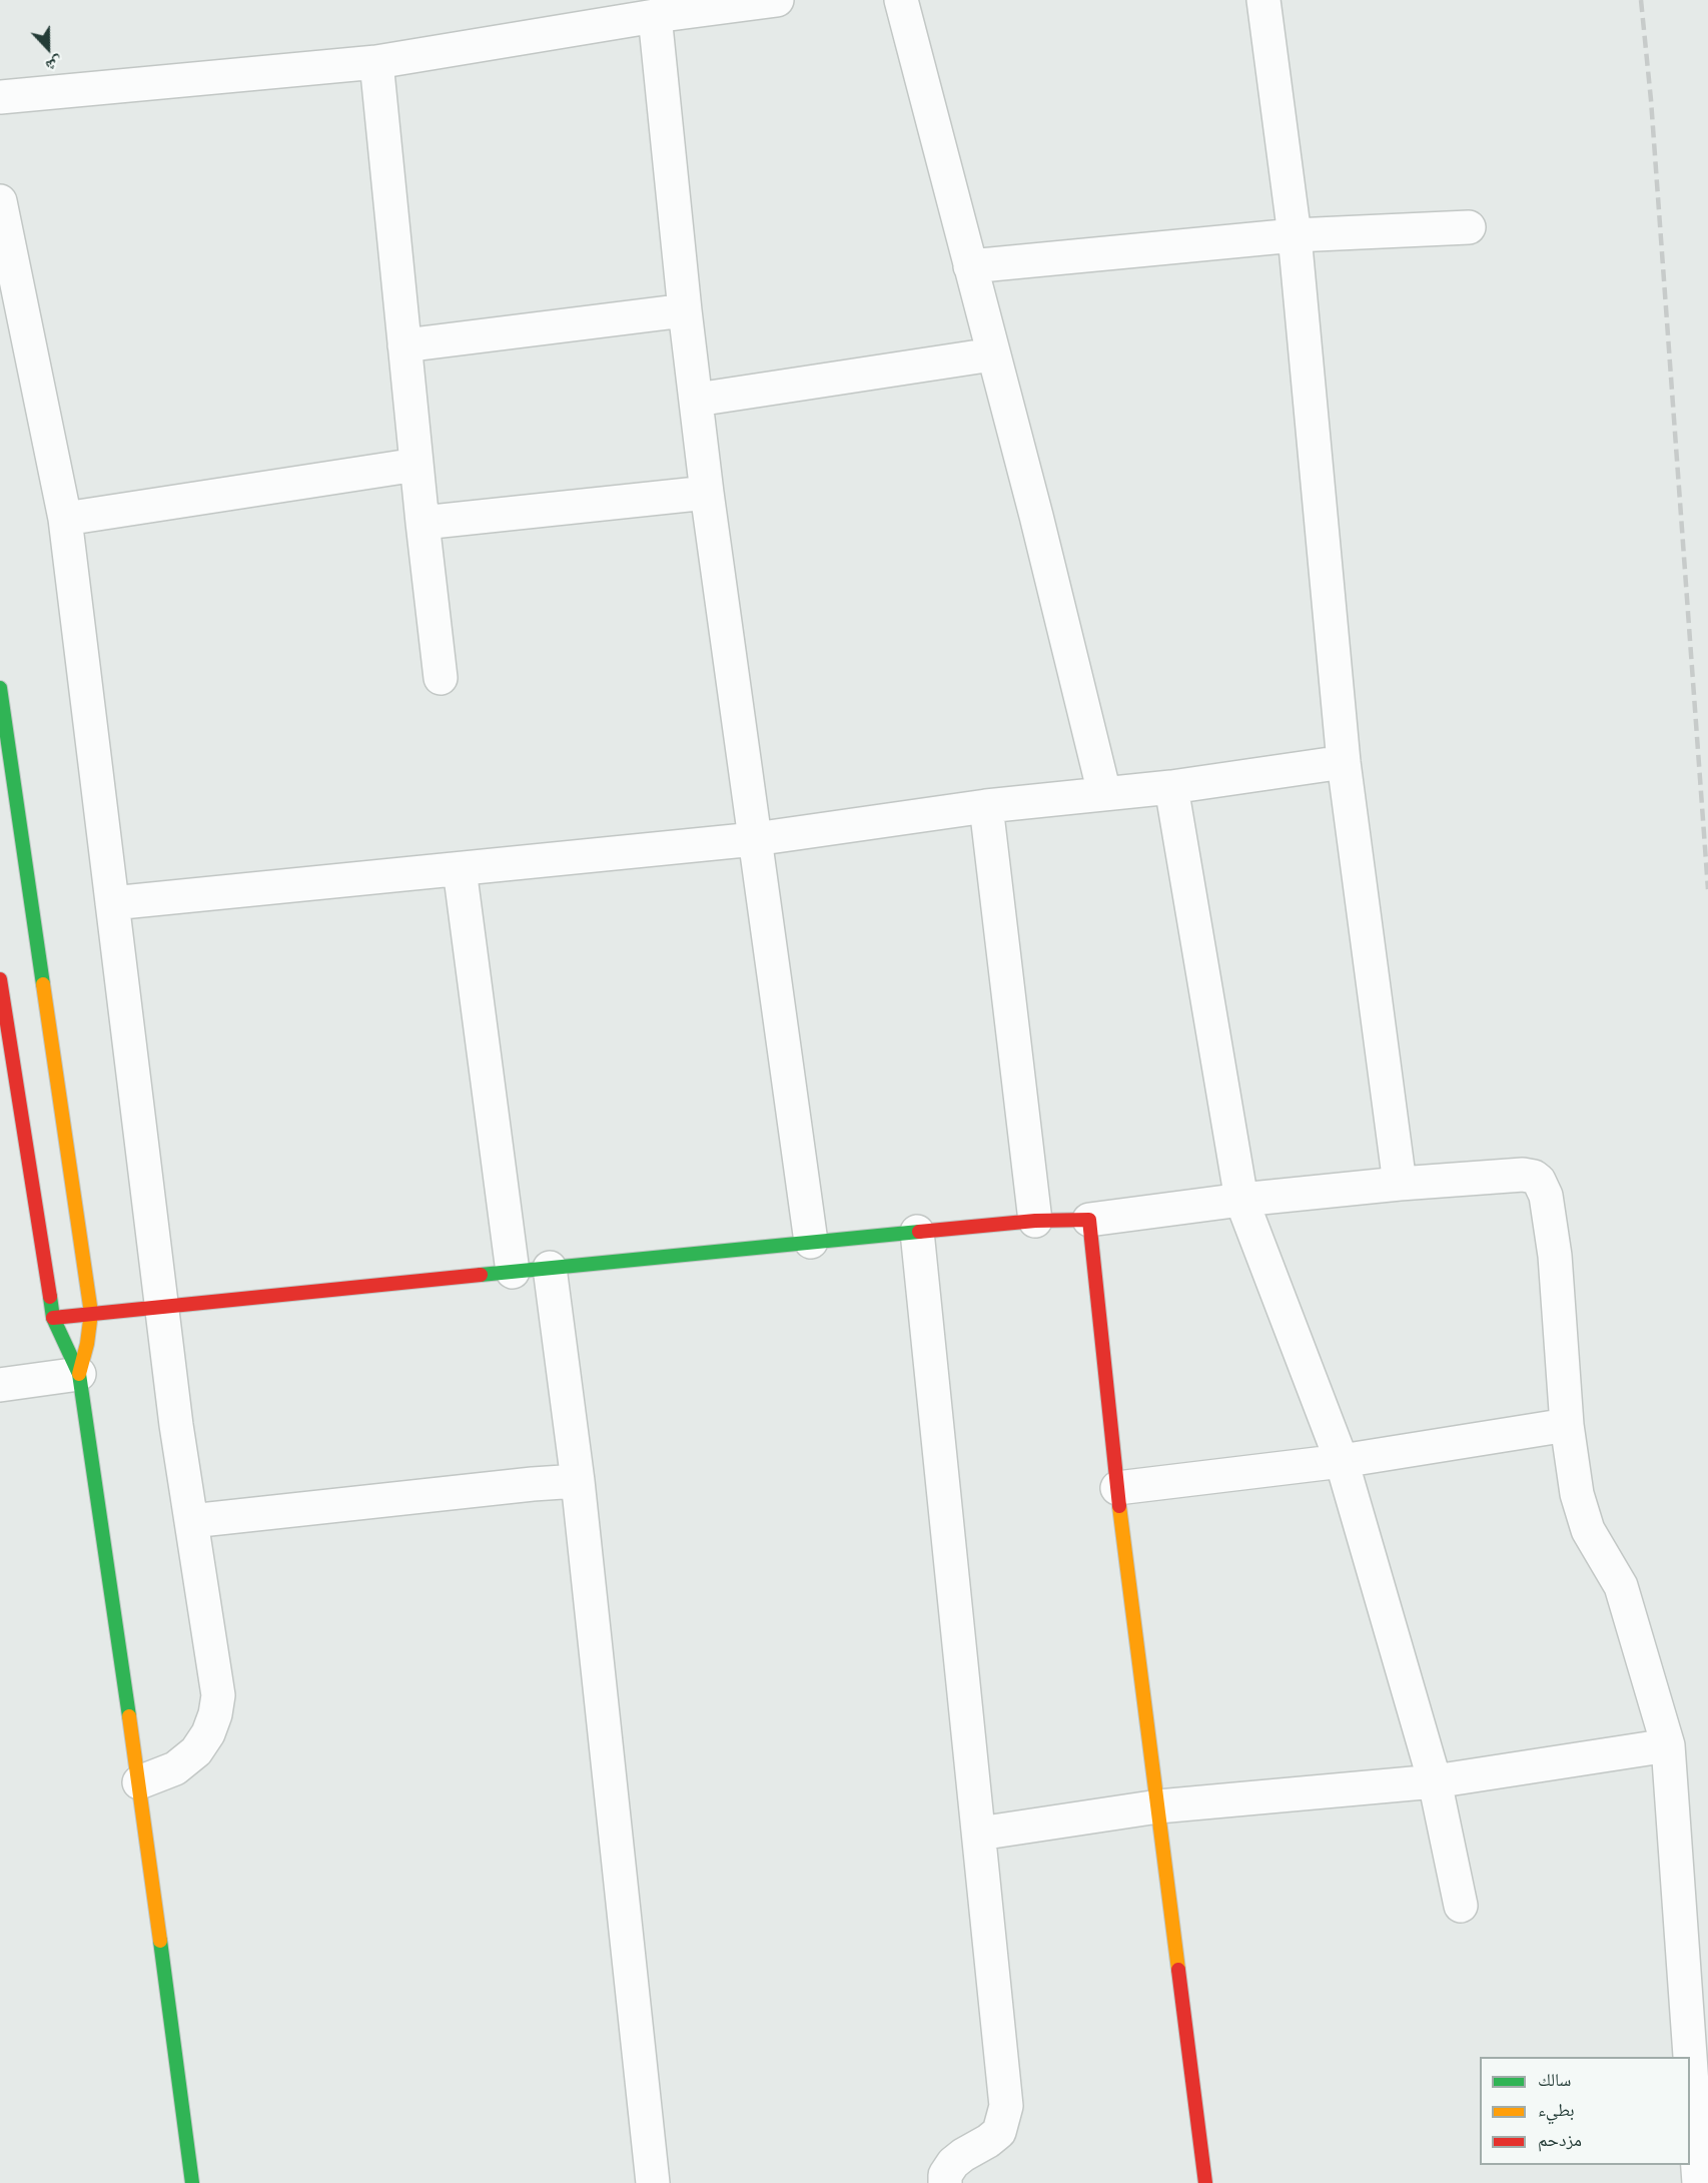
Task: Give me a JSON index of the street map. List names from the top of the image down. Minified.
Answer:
{"legend":["سالك","بطيء","مزدحم"],"north":"bottom"}
